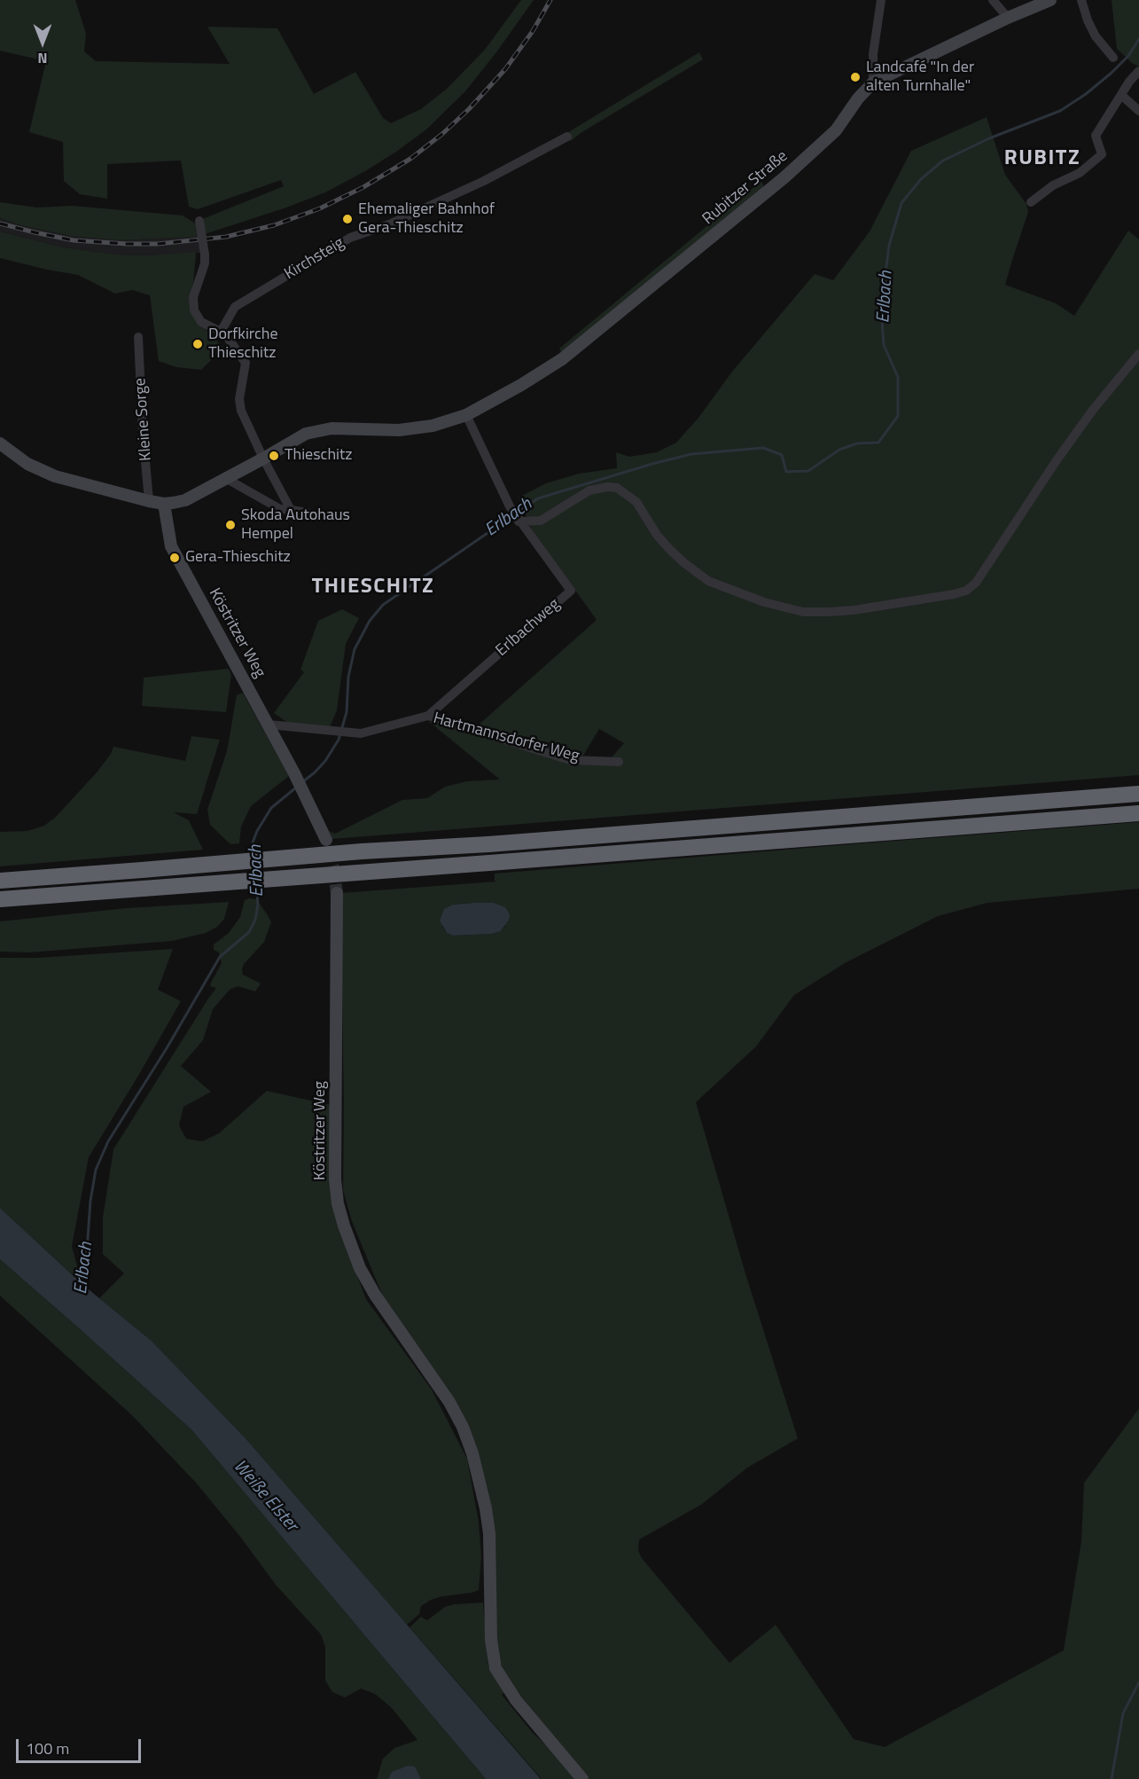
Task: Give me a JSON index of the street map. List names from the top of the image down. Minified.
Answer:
{"streets":{"main road":["Rubitzer Straße","Köstritzer Weg"],"street":["Kirchsteig","Kleine Sorge","Erlbachweg","Hartmannsdorfer Weg"]},"crossings":[["Rubitzer Straße","Erlbachweg"],["Rubitzer Straße","Köstritzer Weg"],["Erlbachweg","Hartmannsdorfer Weg"],["Köstritzer Weg","Hartmannsdorfer Weg"]],"districts":["RUBITZ","THIESCHITZ"],"water":["Erlbach","Weiße Elster"],"places":["Landcafé \"In der alten Turnhalle\"","Ehemaliger Bahnhof Gera-Thieschitz","Dorfkirche Thieschitz","Thieschitz","Skoda Autohaus Hempel","Gera-Thieschitz"],"scale_bar":"100 m","north":"bottom"}
